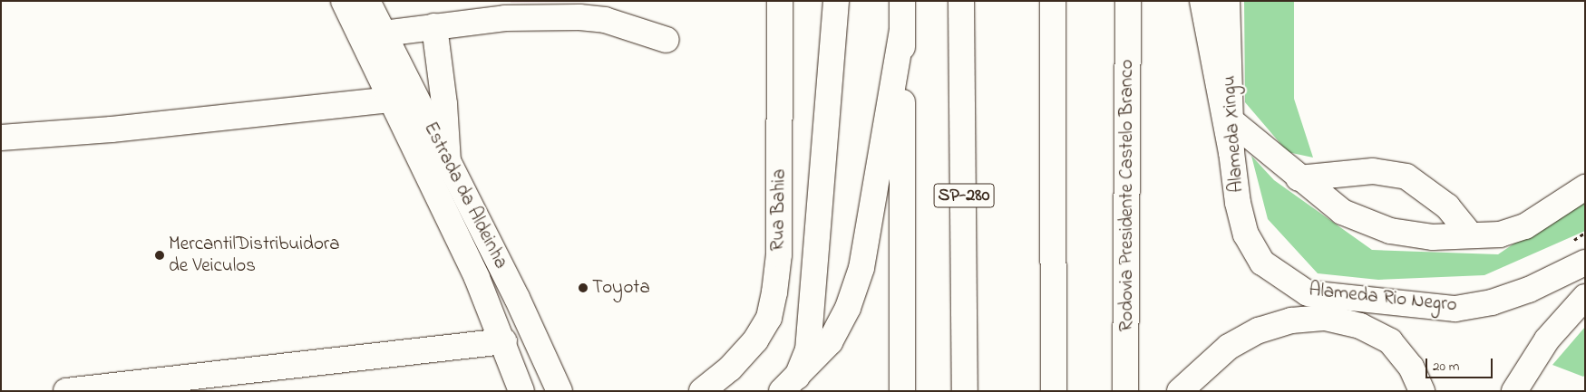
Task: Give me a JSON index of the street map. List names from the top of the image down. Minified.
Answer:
{"streets":{"main road":["Alameda Xingu","Estrada da Aldeinha","SP-280","Rodovia Presidente Castelo Branco","Rua Bahia","Alameda Rio Negro"]},"crossings":[["Alameda Xingu","Alameda Rio Negro"]],"places":["MercantilDistribuidora de Veiculos","Toyota"],"scale_bar":"20 m"}
